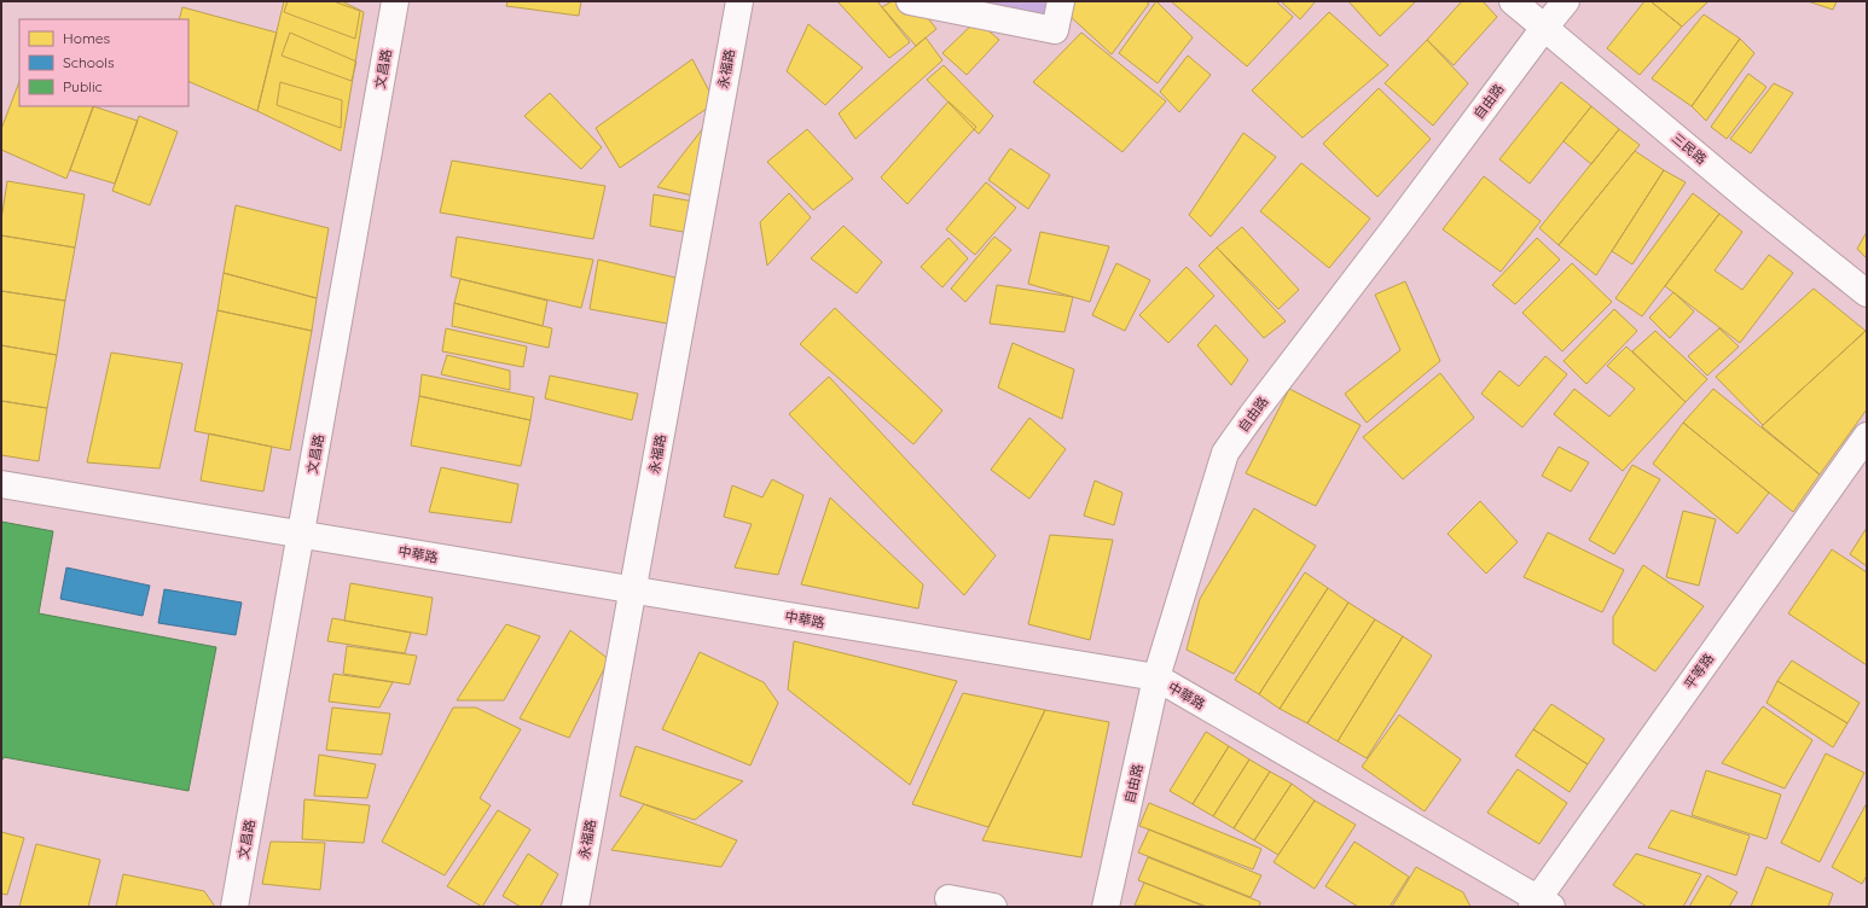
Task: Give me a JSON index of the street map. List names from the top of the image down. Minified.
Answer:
{"streets":{"street":["文昌路","永福路","自由路","三民路","中華路","平等路"]},"crossings":[["文昌路","中華路"],["永福路","中華路"],["自由路","三民路"],["自由路","中華路"],["中華路","平等路"]],"legend":["Homes","Schools","Public"]}
